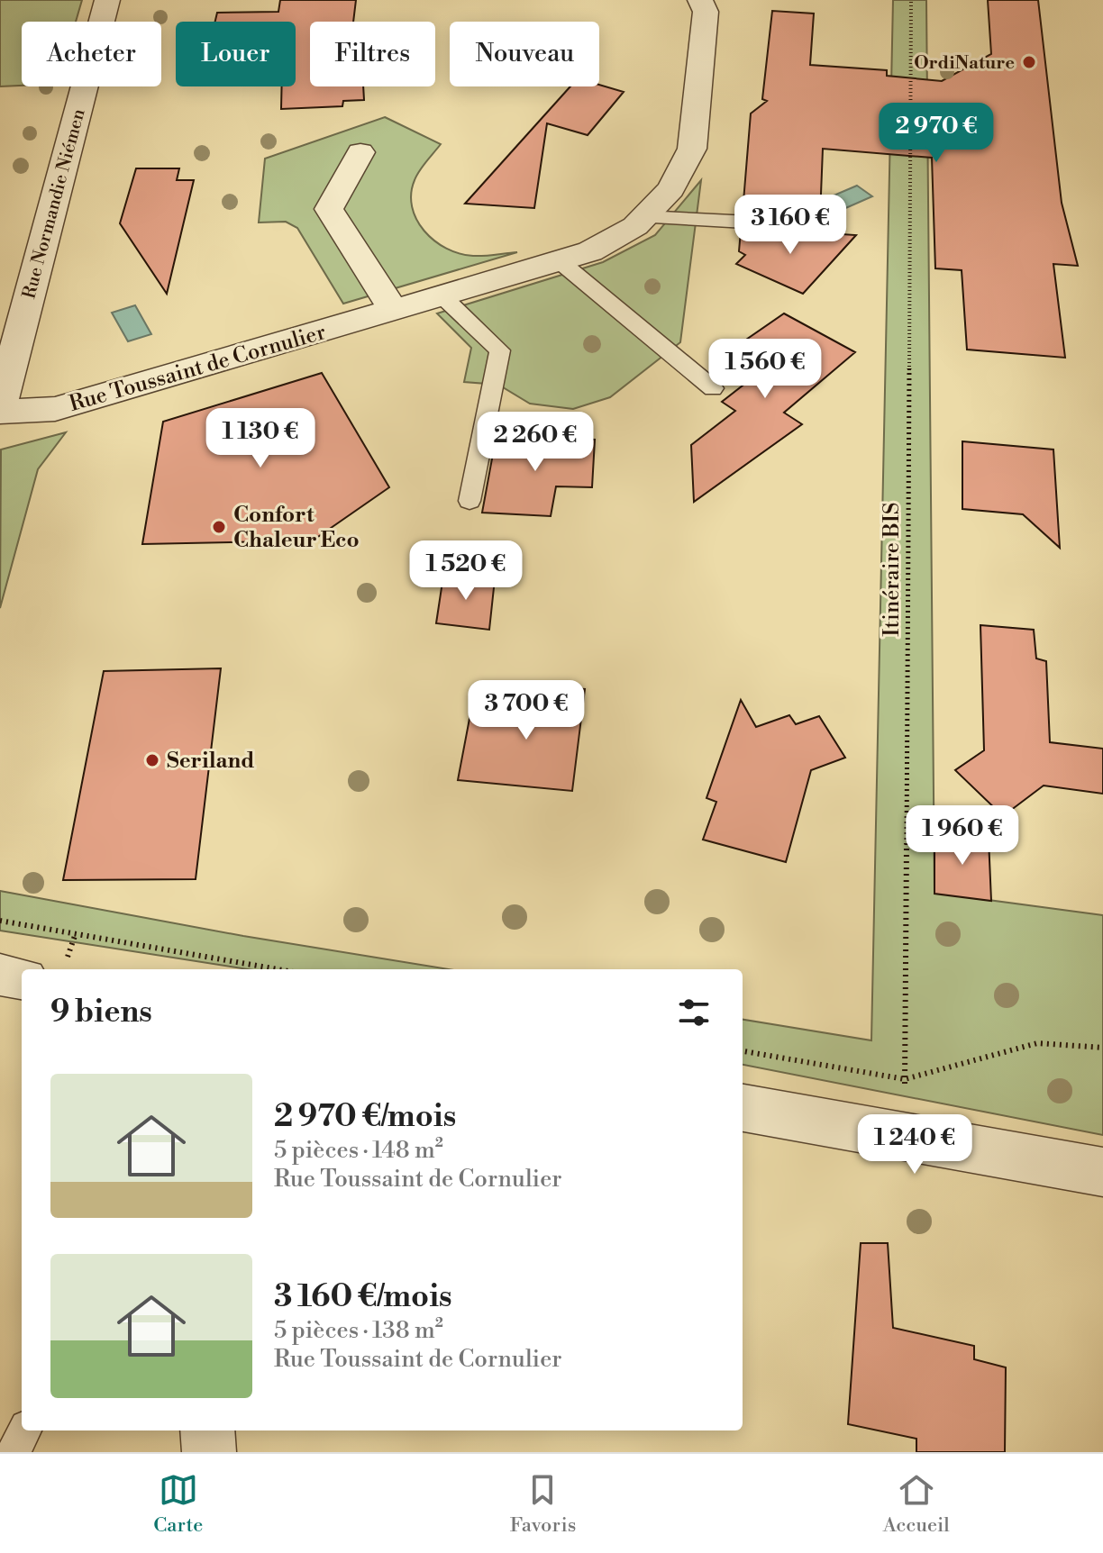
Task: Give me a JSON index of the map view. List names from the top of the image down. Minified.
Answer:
{"streets":{"street":["Rue Normandie Niémen","Rue Toussaint de Cornulier"],"path":["Itinéraire BIS"]},"crossings":[["Rue Normandie Niémen","Rue Toussaint de Cornulier"]],"places":["OrdiNature","Confort Chaleur Eco","Seriland"],"page":{"chip":["Acheter","Louer","Filtres","Nouveau"],"price":["2 970 €","3 160 €","1 560 €","1 130 €","2 260 €","1 520 €","3 700 €","1 960 €","1 240 €"],"heading":"9 biens","list":[{"name":"2 970 €/mois","note":"5 pièces · 148 m² · Rue Toussaint de Cornulier"},{"name":"3 160 €/mois","note":"5 pièces · 138 m² · Rue Toussaint de Cornulier"}],"tabs":["Carte","Favoris","Accueil"]}}
